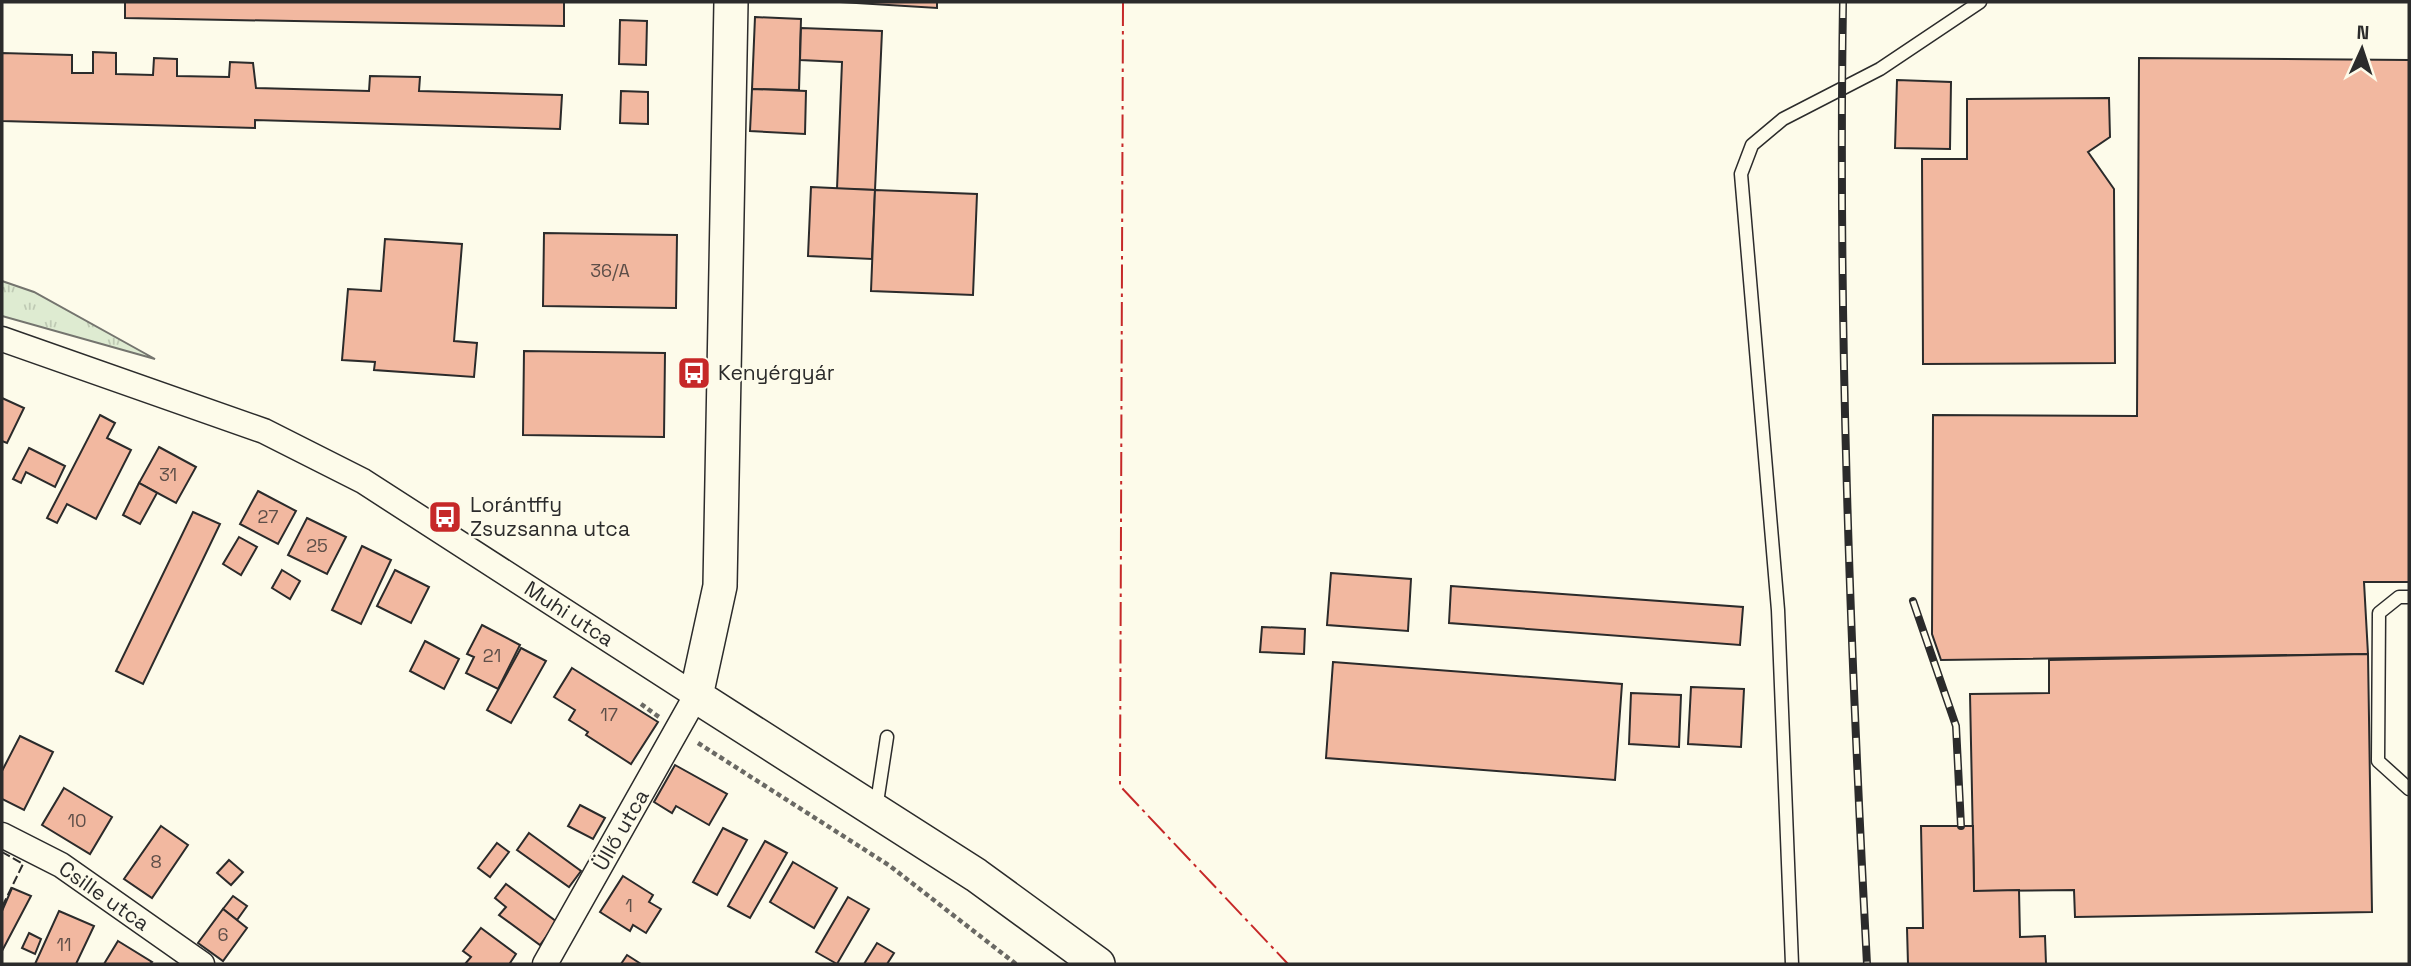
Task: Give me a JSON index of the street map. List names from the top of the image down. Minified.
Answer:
{"streets":{"main road":["Muhi utca"],"street":["Üllő utca","Csille utca"]},"crossings":[["Muhi utca","Üllő utca"]],"places":{"bus stop":["Kenyérgyár","Lorántffy Zsuzsanna utca"]},"house_numbers":["36/A","31","27","25","21","17","10","8","1","6","11"],"north":"top"}
